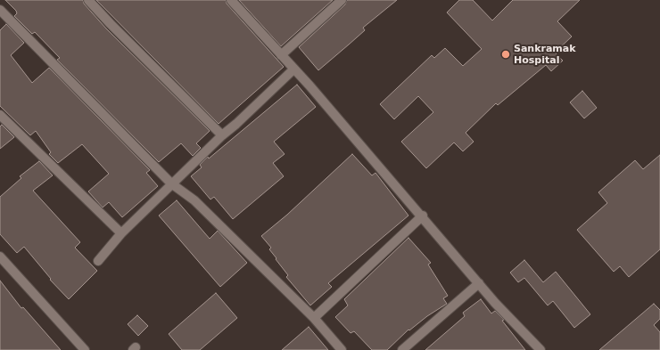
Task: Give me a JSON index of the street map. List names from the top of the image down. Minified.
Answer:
{"places":["Sankramak Hospital"]}
